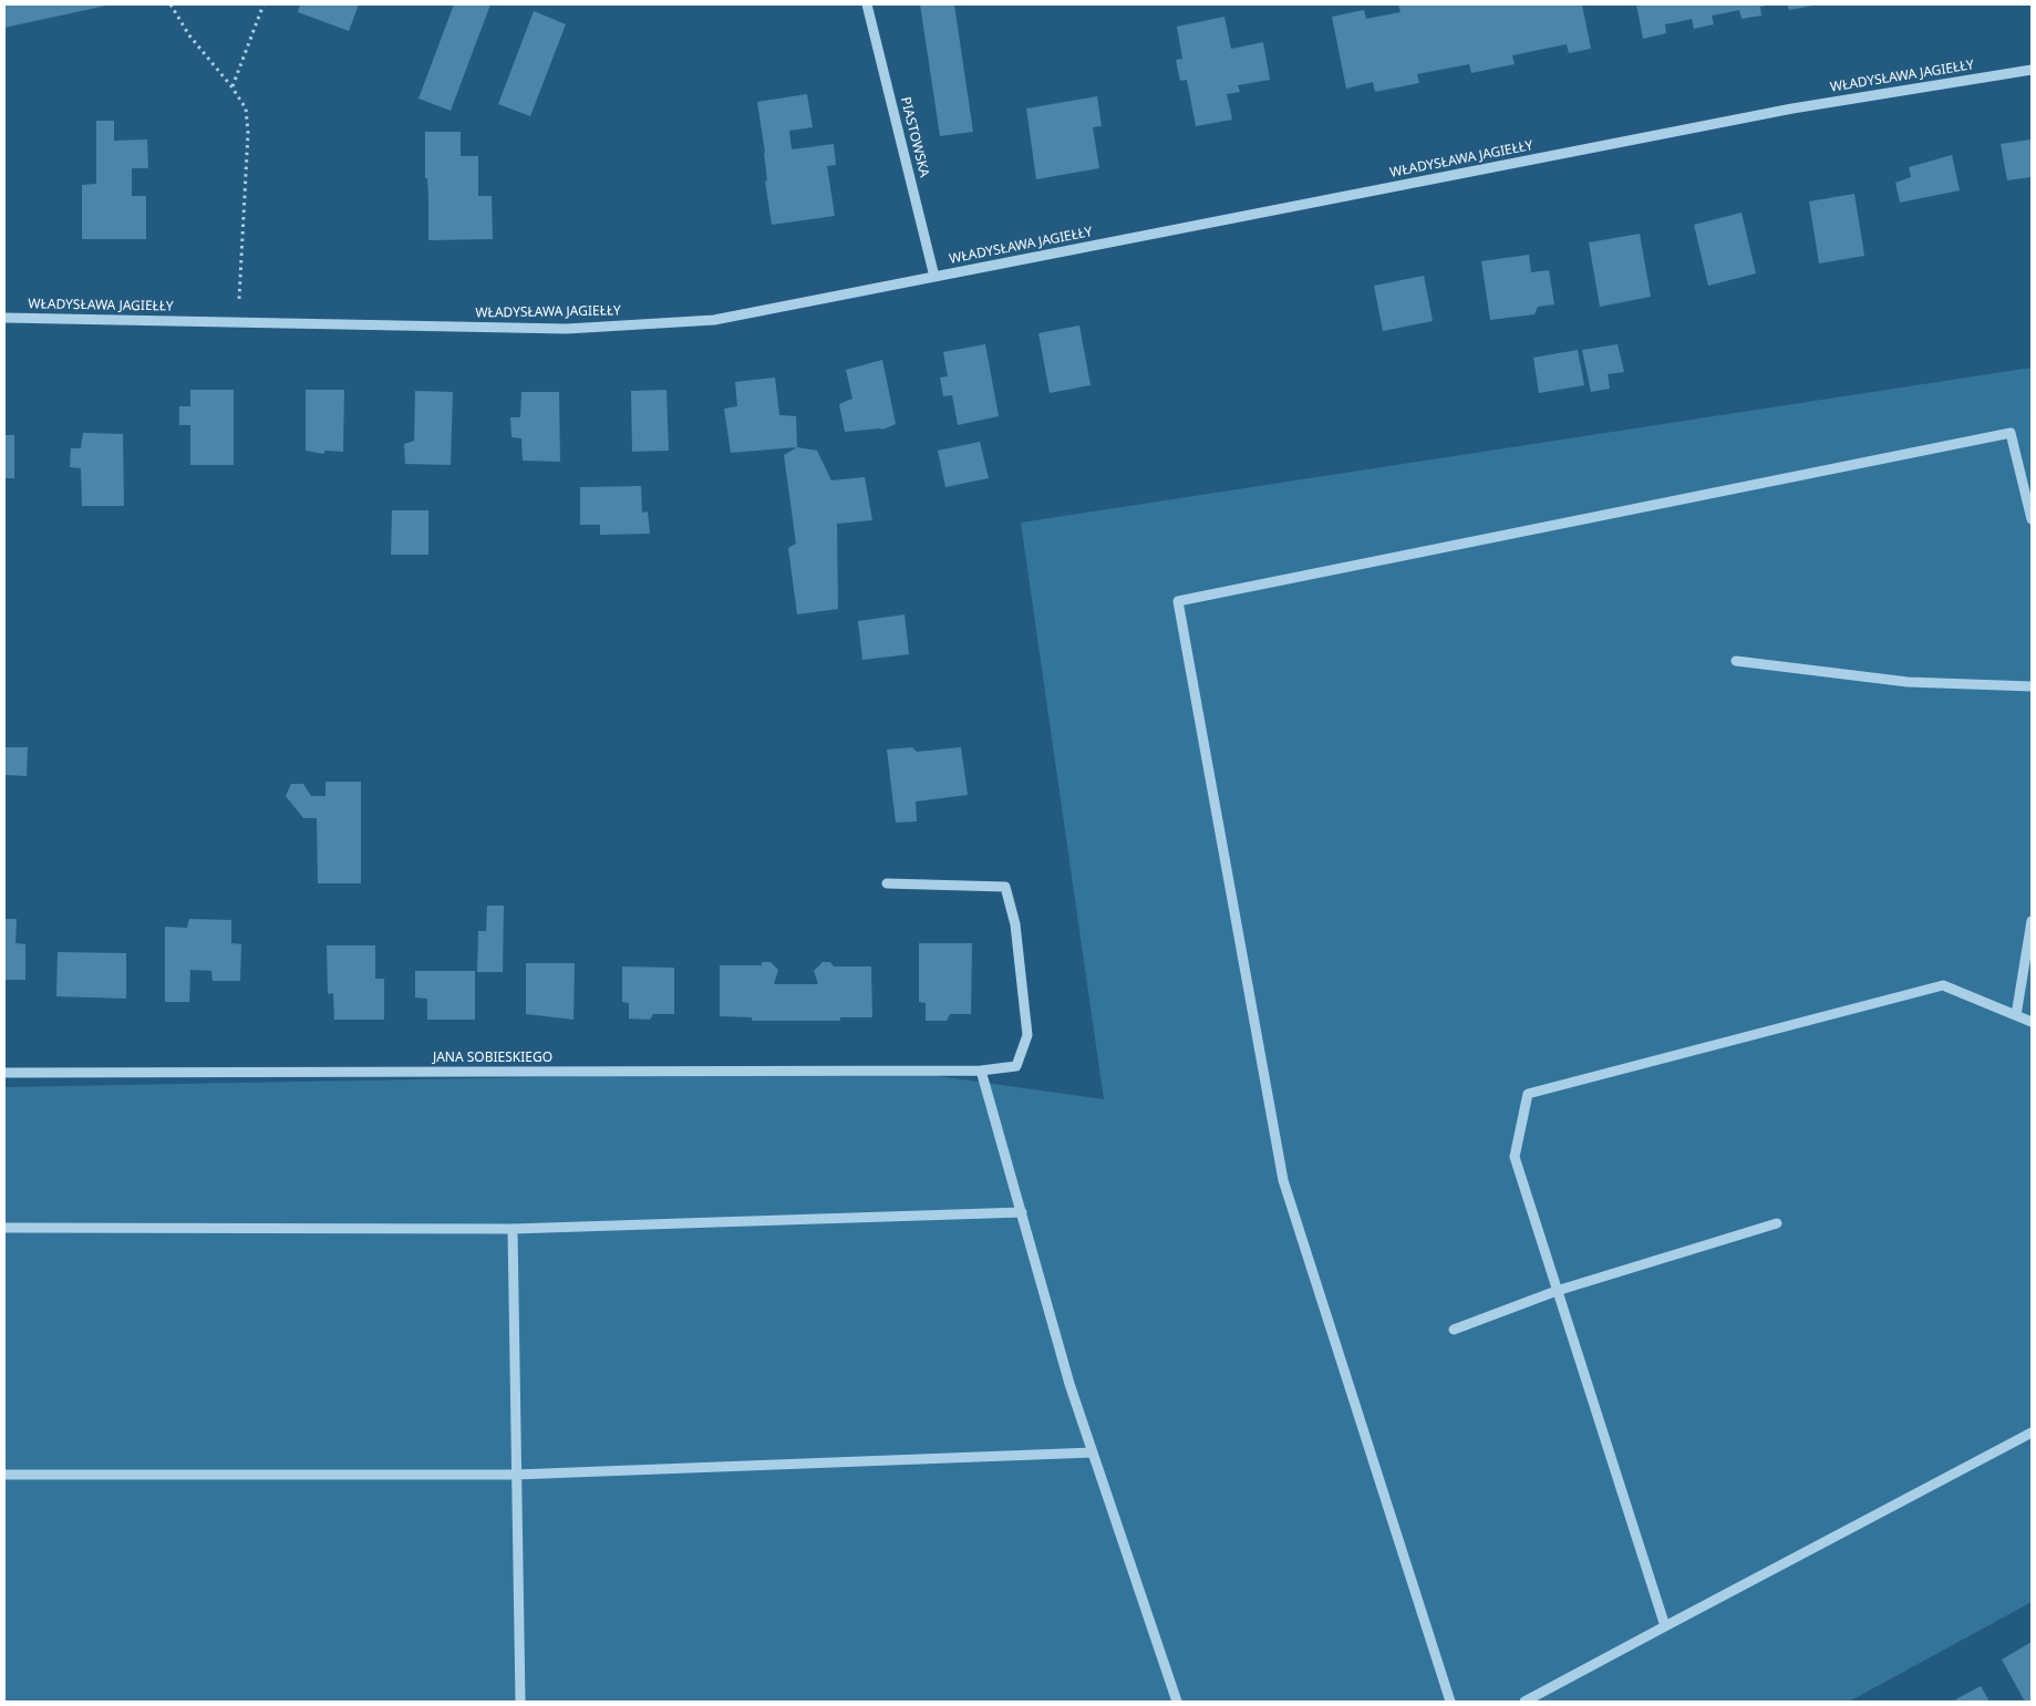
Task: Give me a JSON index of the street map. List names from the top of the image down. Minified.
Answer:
{"streets":{"street":["WŁADYSŁAWA JAGIEŁŁY","PIASTOWSKA","JANA SOBIESKIEGO"]},"crossings":[["WŁADYSŁAWA JAGIEŁŁY","PIASTOWSKA"]]}
